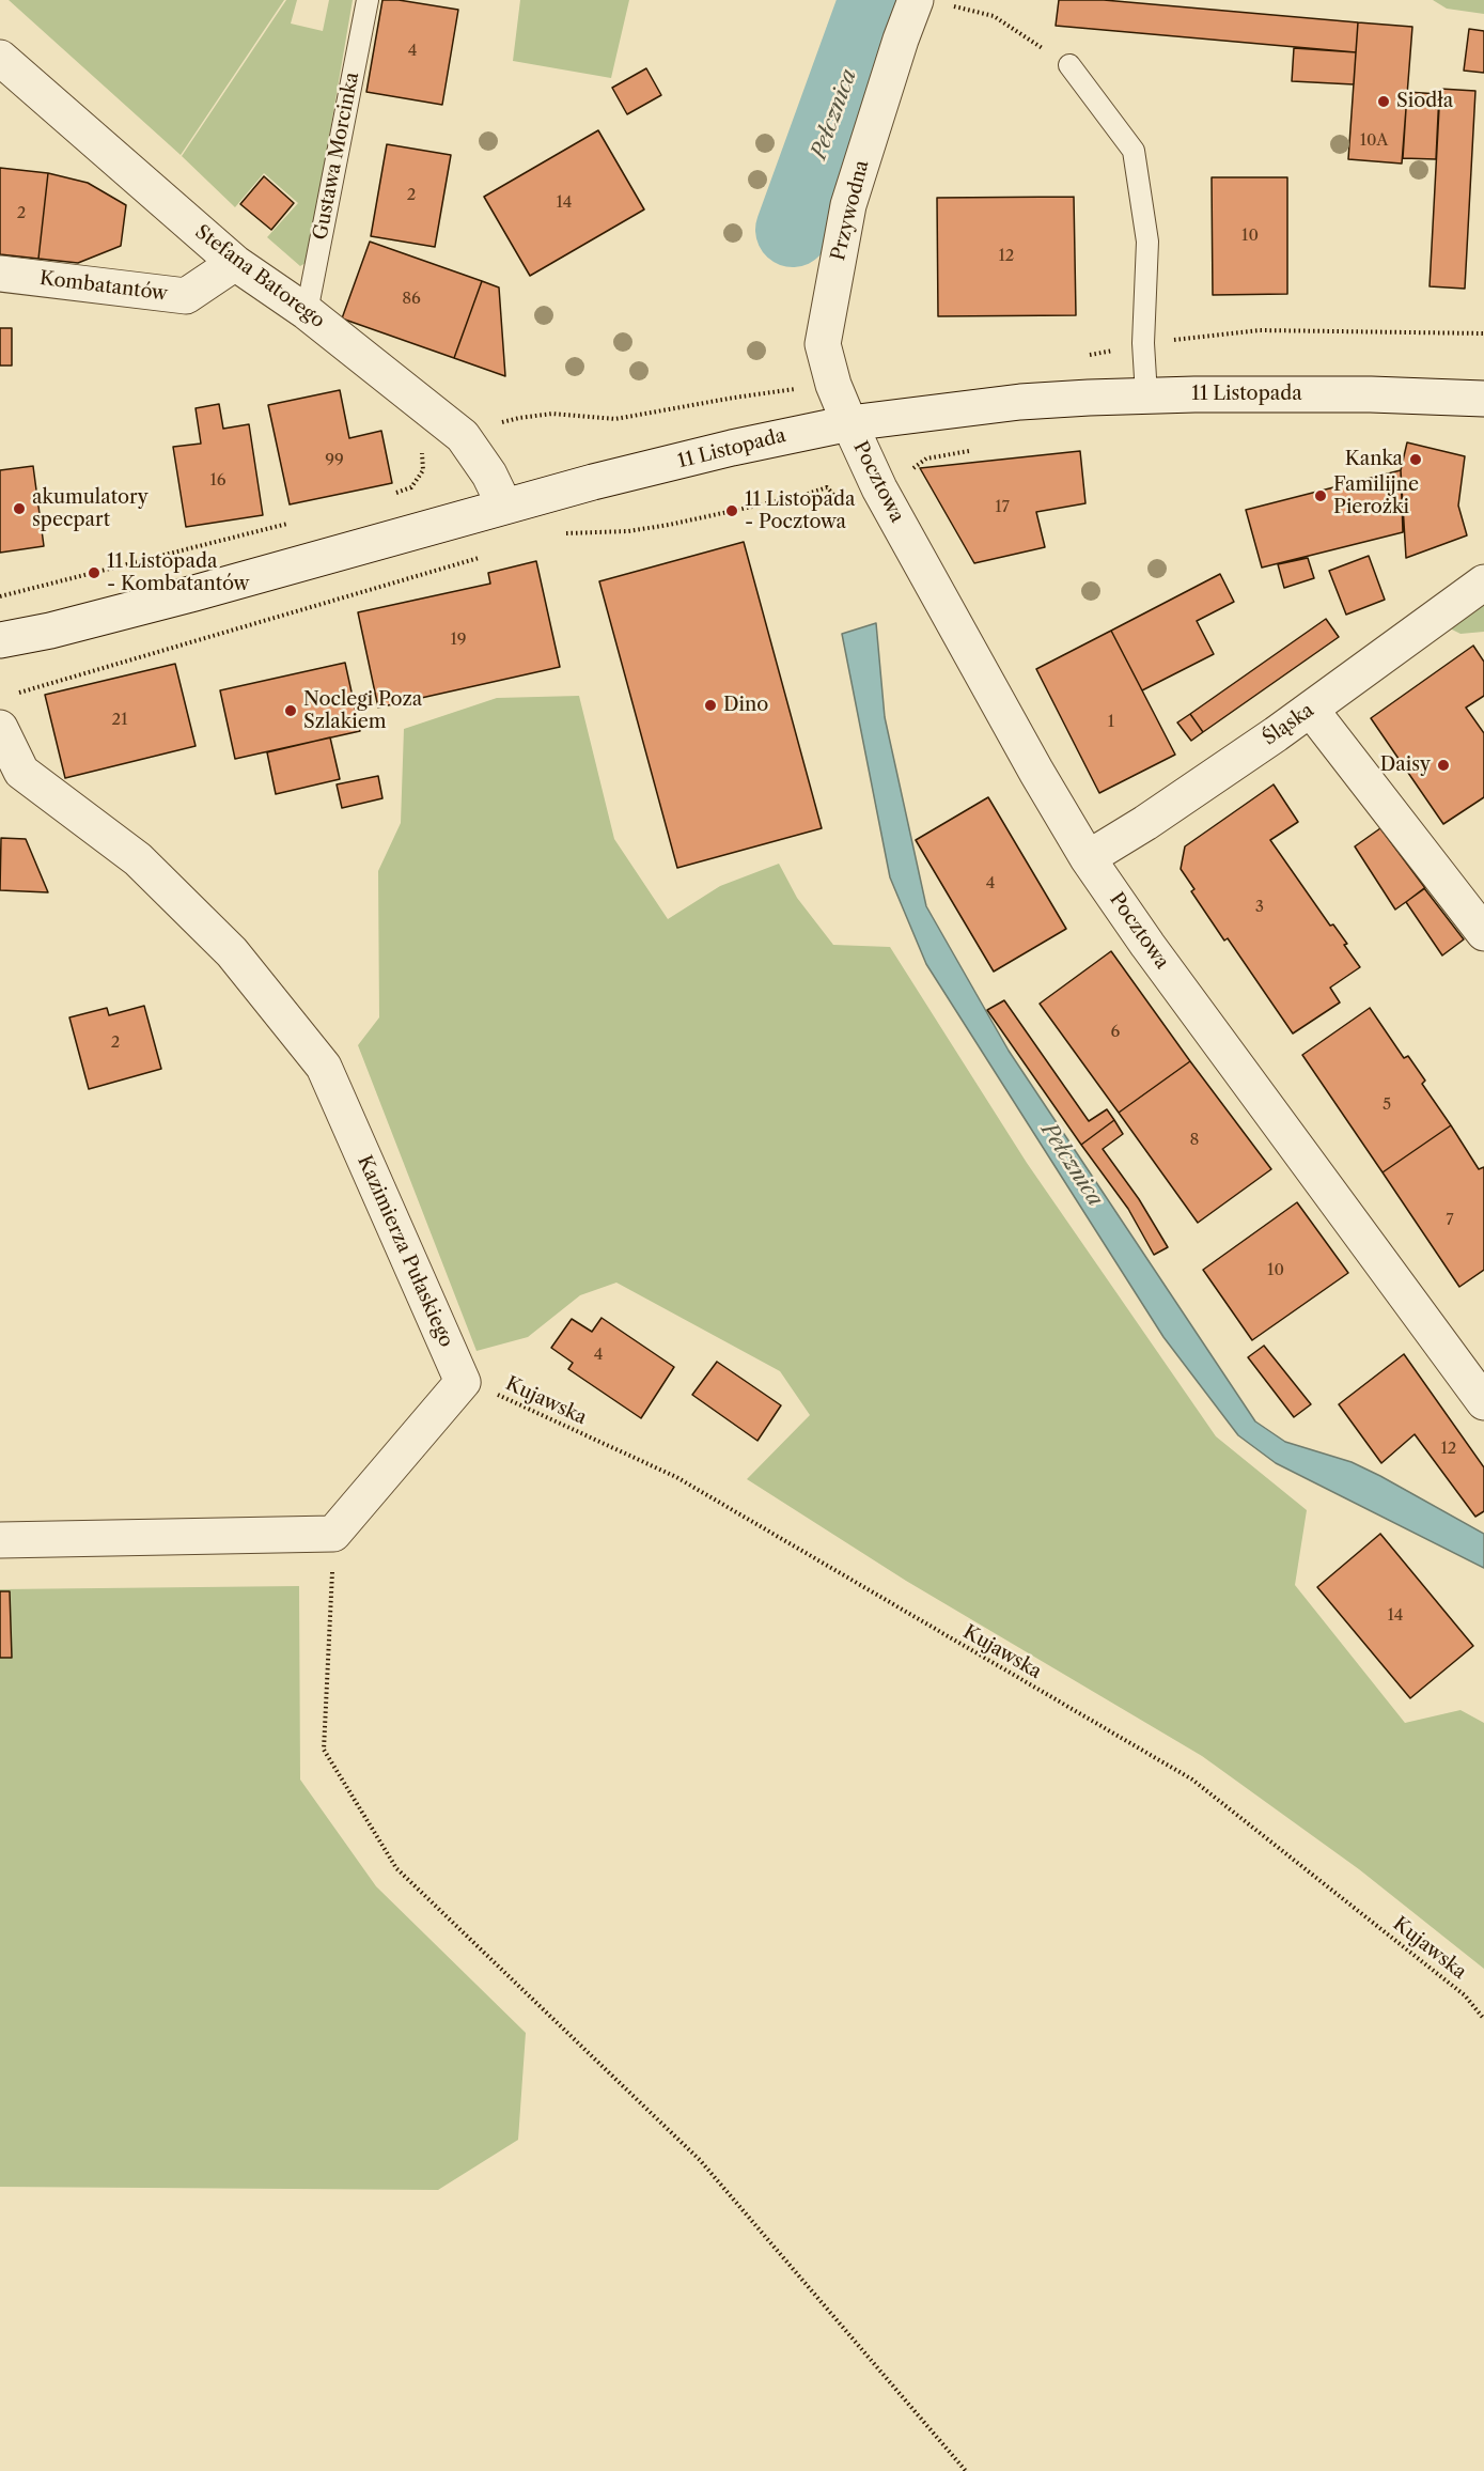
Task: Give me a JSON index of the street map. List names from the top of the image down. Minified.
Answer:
{"streets":{"street":["Przywodna","Stefana Batorego","Kombatantów","11 Listopada","Pocztowa","Śląska","Kazimierza Pułaskiego"],"lane":["Gustawa Morcinka"],"path":["Kujawska"]},"crossings":[["Gustawa Morcinka","Stefana Batorego"],["Przywodna","11 Listopada"],["Przywodna","Pocztowa"],["Stefana Batorego","Kombatantów"],["Stefana Batorego","11 Listopada"],["11 Listopada","Pocztowa"],["Pocztowa","Śląska"],["Kazimierza Pułaskiego","Kujawska"]],"water":["Pełcznica"],"places":["Siodła","Kanka","Familijne Pierożki","akumulatory specpart","11 Listopada - Pocztowa","11 Listopada - Kombatantów","Dino","Noclegi Poza Szlakiem","Daisy"],"house_numbers":["4","10A","2","14","2","10","12","86","99","16","17","19","21","1","4","3","6","2","5","8","7","10","4","12","14"]}
